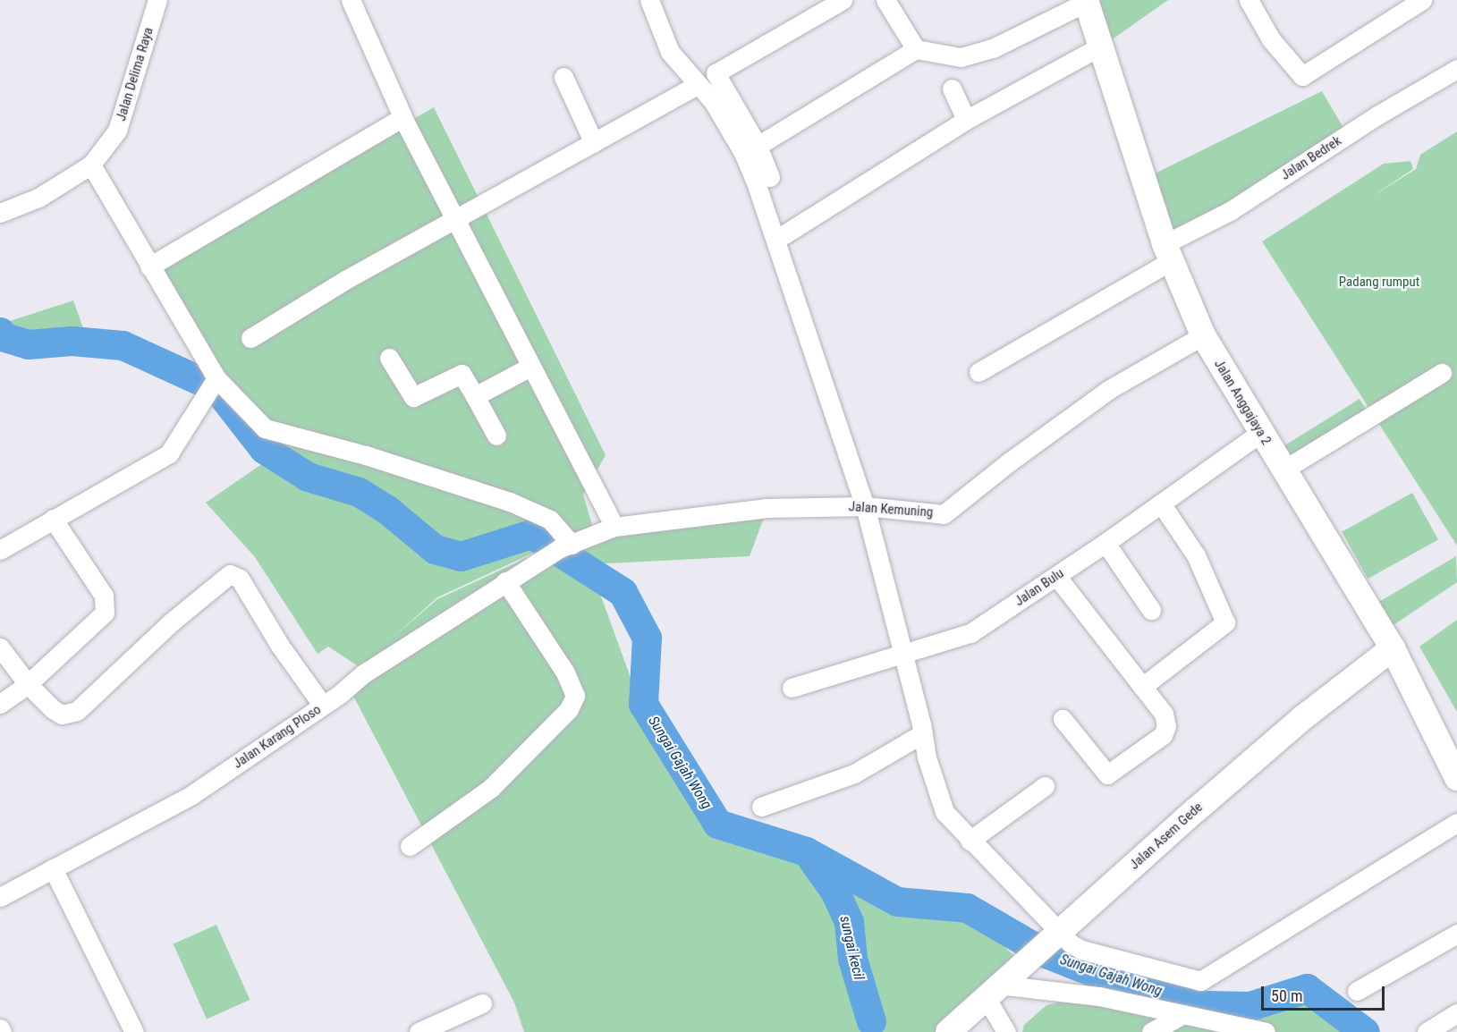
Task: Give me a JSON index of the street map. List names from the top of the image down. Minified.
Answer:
{"streets":{"street":["Jalan Delima Raya","Jalan Bedrek","Jalan Anggajaya 2","Jalan Kemuning","Jalan Bulu","Jalan Karang Ploso","Jalan Asem Gede"]},"crossings":[["Jalan Bedrek","Jalan Anggajaya 2"],["Jalan Anggajaya 2","Jalan Kemuning"],["Jalan Anggajaya 2","Jalan Bulu"],["Jalan Anggajaya 2","Jalan Asem Gede"],["Jalan Kemuning","Jalan Karang Ploso"]],"water":["Sungai Gajah Wong","sungai kecil"],"parks":["Padang rumput"],"scale_bar":"50 m"}
